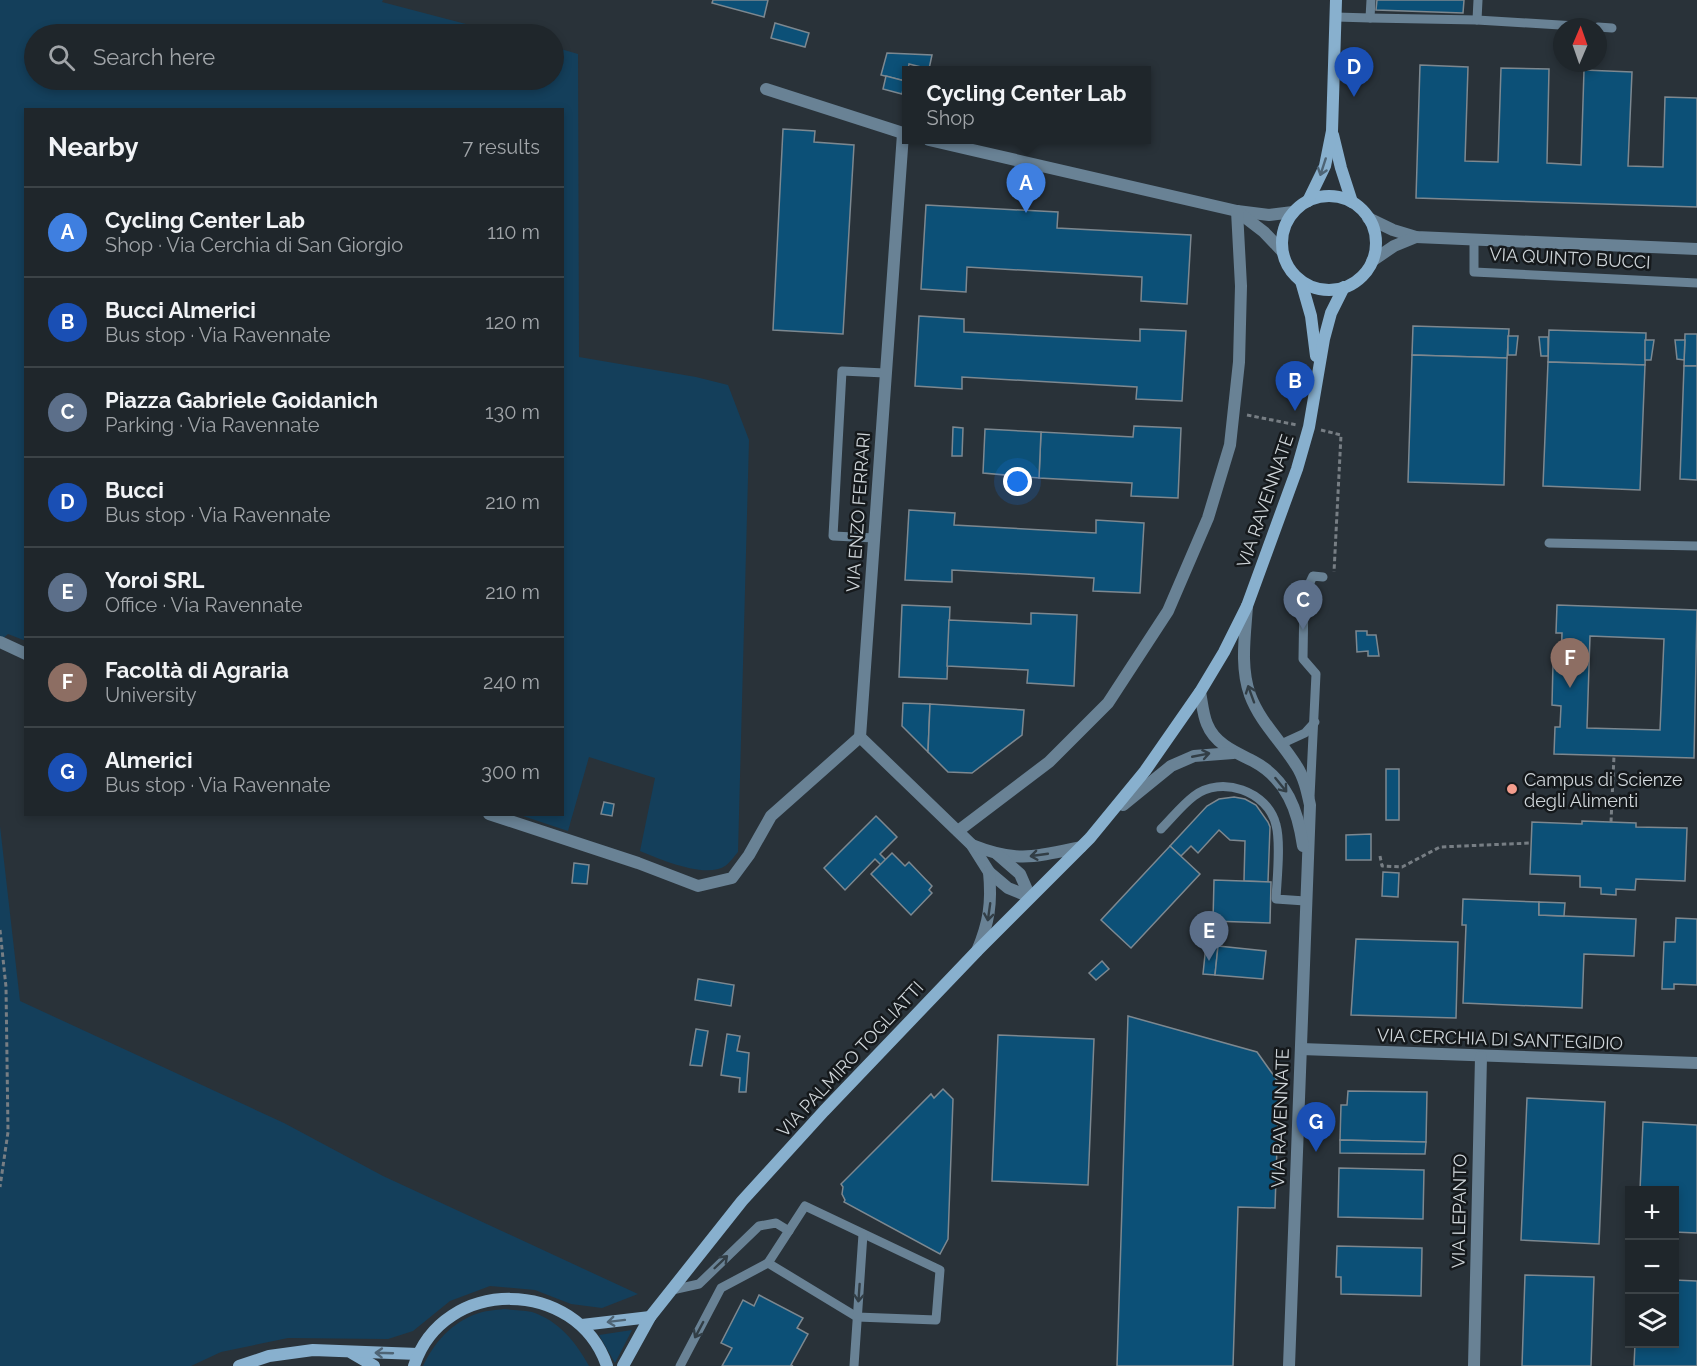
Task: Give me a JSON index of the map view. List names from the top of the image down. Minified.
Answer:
{"streets":{"main road":["VIA RAVENNATE","VIA PALMIRO TOGLIATTI"],"street":["VIA QUINTO BUCCI","VIA ENZO FERRARI","VIA CERCHIA DI SANT'EGIDIO","VIA LEPANTO"]},"crossings":[["VIA QUINTO BUCCI","VIA RAVENNATE"],["VIA RAVENNATE","VIA CERCHIA DI SANT'EGIDIO"],["VIA RAVENNATE","VIA PALMIRO TOGLIATTI"],["VIA CERCHIA DI SANT'EGIDIO","VIA LEPANTO"]],"places":["Campus di Scienze degli Alimenti"],"north":"top","page":{"search":"Search here","pins":["D","A","B","C","F","E","G"],"popup":["Cycling Center Lab","Shop"],"heading":["Nearby","7 results"],"list":[{"mark":"A","name":"Cycling Center Lab","note":"Shop · Via Cerchia di San Giorgio","value":"110 m"},{"mark":"B","name":"Bucci Almerici","note":"Bus stop · Via Ravennate","value":"120 m"},{"mark":"C","name":"Piazza Gabriele Goidanich","note":"Parking · Via Ravennate","value":"130 m"},{"mark":"D","name":"Bucci","note":"Bus stop · Via Ravennate","value":"210 m"},{"mark":"E","name":"Yoroi SRL","note":"Office · Via Ravennate","value":"210 m"},{"mark":"F","name":"Facoltà di Agraria","note":"University","value":"240 m"},{"mark":"G","name":"Almerici","note":"Bus stop · Via Ravennate","value":"300 m"}],"map_buttons":["+","−"]}}
